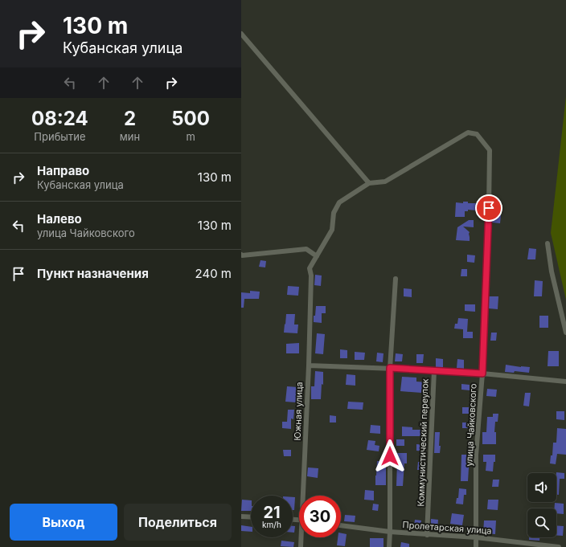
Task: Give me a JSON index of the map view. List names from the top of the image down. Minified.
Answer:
{"streets":{"street":["Южная улица","улица Чайковского","Коммунистический переулок","Пролетарская улица"]},"crossings":[["Южная улица","улица Чайковского"],["улица Чайковского","Пролетарская улица"],["Коммунистический переулок","Пролетарская улица"]],"page":{"turn":["130 m","Кубанская улица"],"eta":["08:24","Прибытие","2","мин","500","m"],"list":[{"name":"Направо","note":"Кубанская улица","value":"130 m"},{"name":"Налево","note":"улица Чайковского","value":"130 m"},{"name":"Пункт назначения","value":"240 m"}],"speed":"21 km/h","limit":"30","buttons":["Выход","Поделиться"]}}
